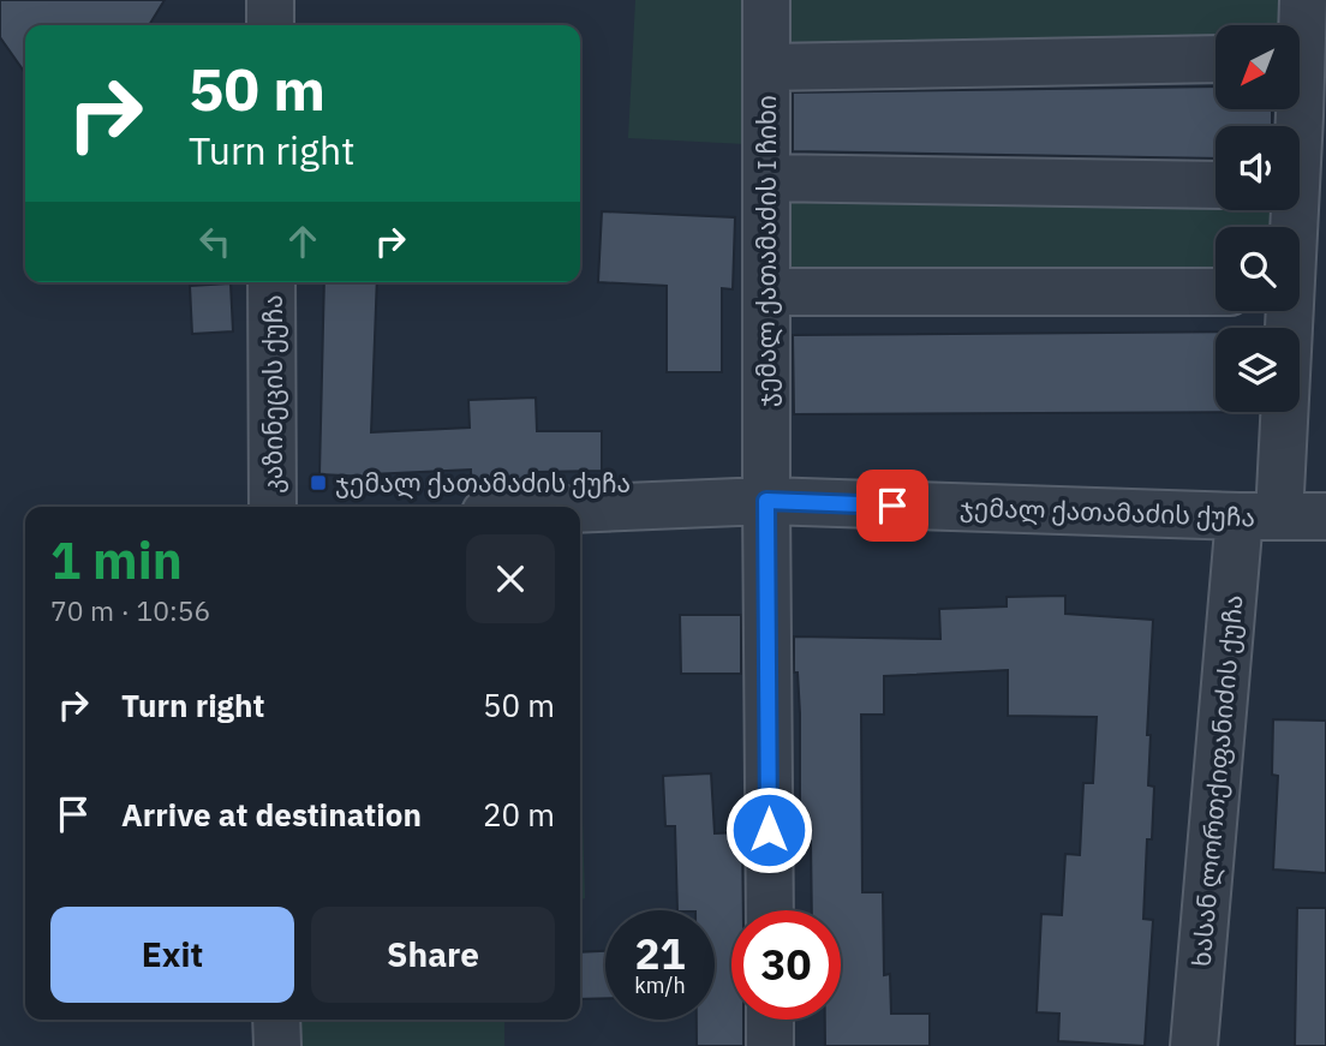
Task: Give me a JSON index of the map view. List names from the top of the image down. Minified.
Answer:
{"streets":{"street":["ჯემალ ქათამაძის I ჩიხი","კაზინეცის ქუჩა","ჯემალ ქათამაძის ქუჩა","ხასან ლორთქიფანიძის ქუჩა"]},"crossings":[["ჯემალ ქათამაძის I ჩიხი","ჯემალ ქათამაძის ქუჩა"],["ჯემალ ქათამაძის ქუჩა","ხასან ლორთქიფანიძის ქუჩა"]],"places":{"transit":["ჯემალ ქათამაძის ქუჩა"]},"north":"bottom left","page":{"turn":["50 m","Turn right"],"heading":["1 min","70 m · 10:56"],"list":[{"name":"Turn right","value":"50 m"},{"name":"Arrive at destination","value":"20 m"}],"buttons":["Exit","Share"],"speed":"21 km/h","limit":"30"}}
